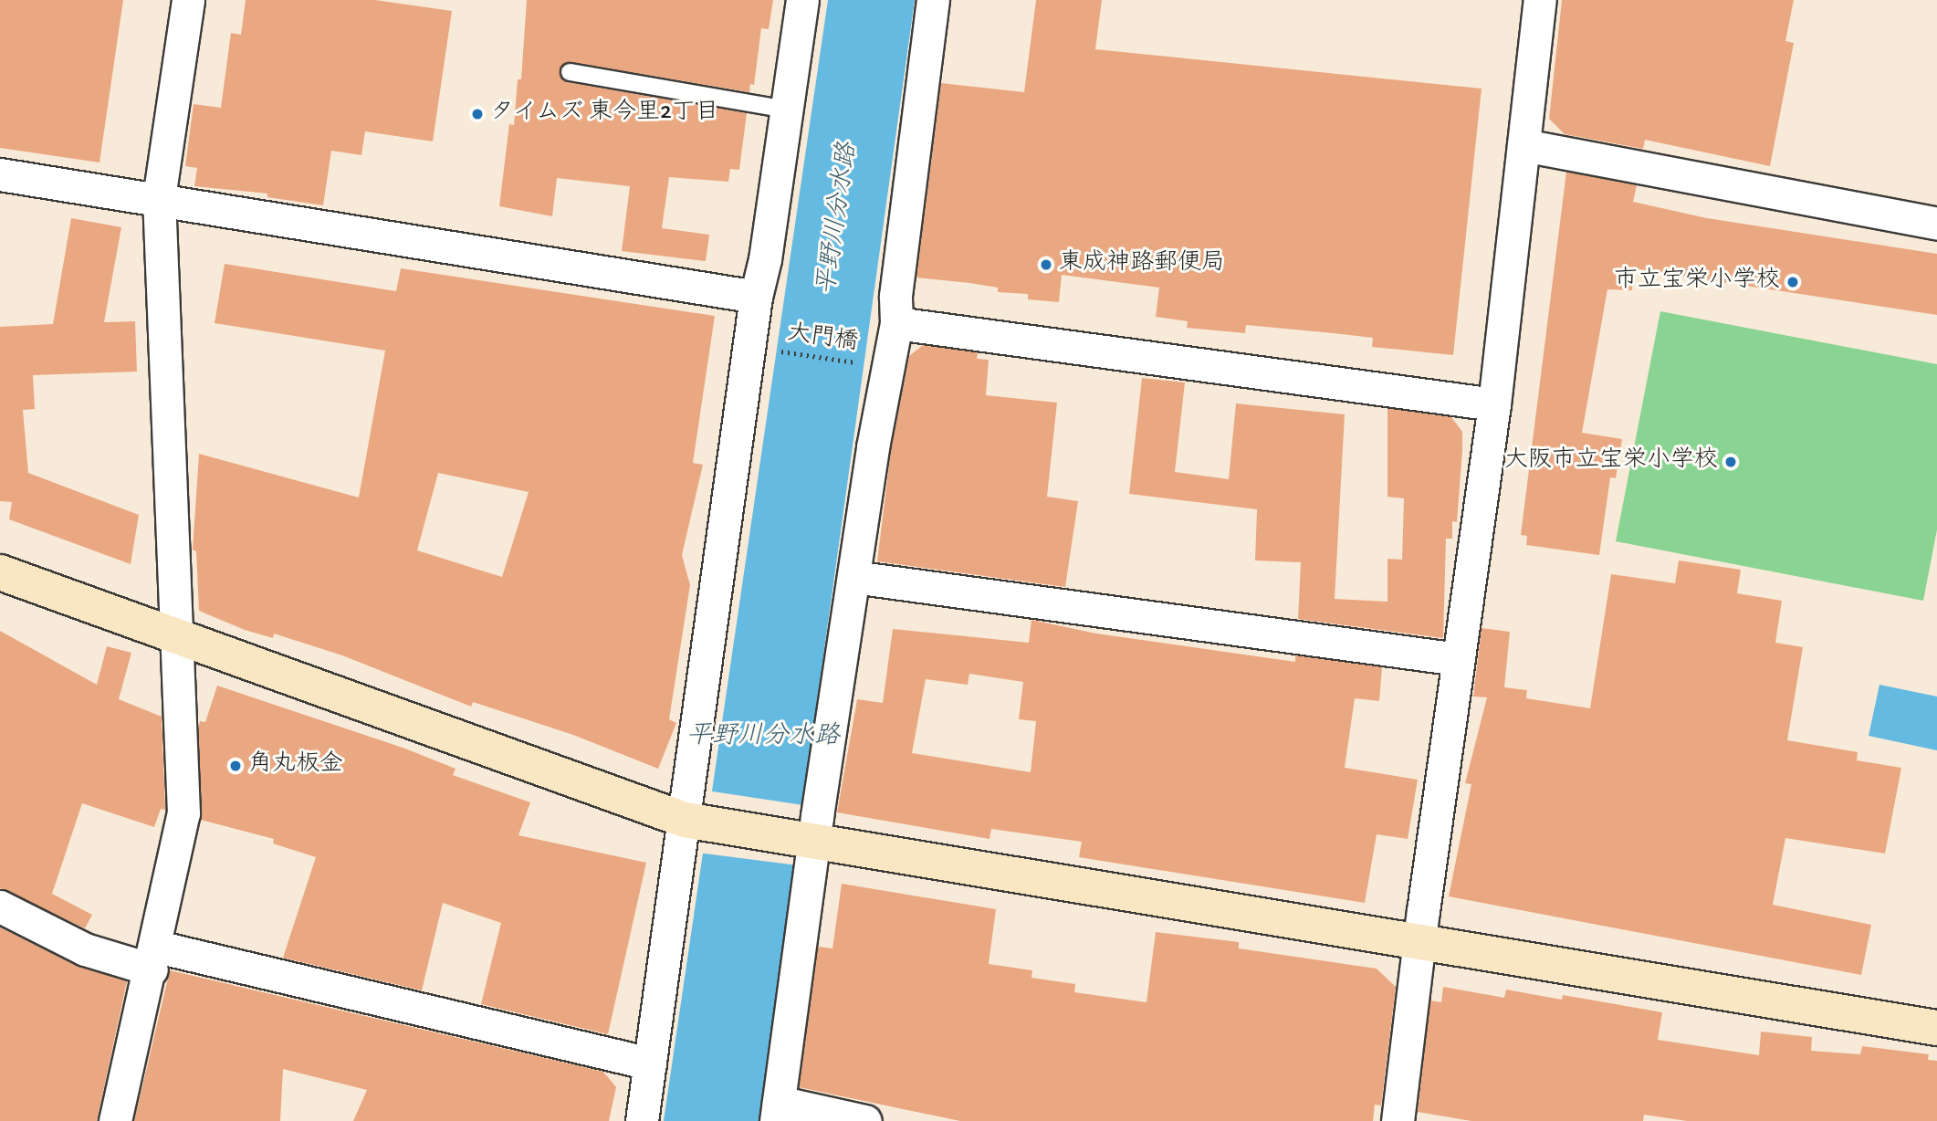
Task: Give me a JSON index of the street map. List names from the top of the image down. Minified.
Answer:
{"streets":{"path":["大門橋"]},"water":["平野川分水路"],"places":["タイムズ 東今里2丁目","東成神路郵便局","市立宝栄小学校","大阪市立宝栄小学校","角丸板金"]}
